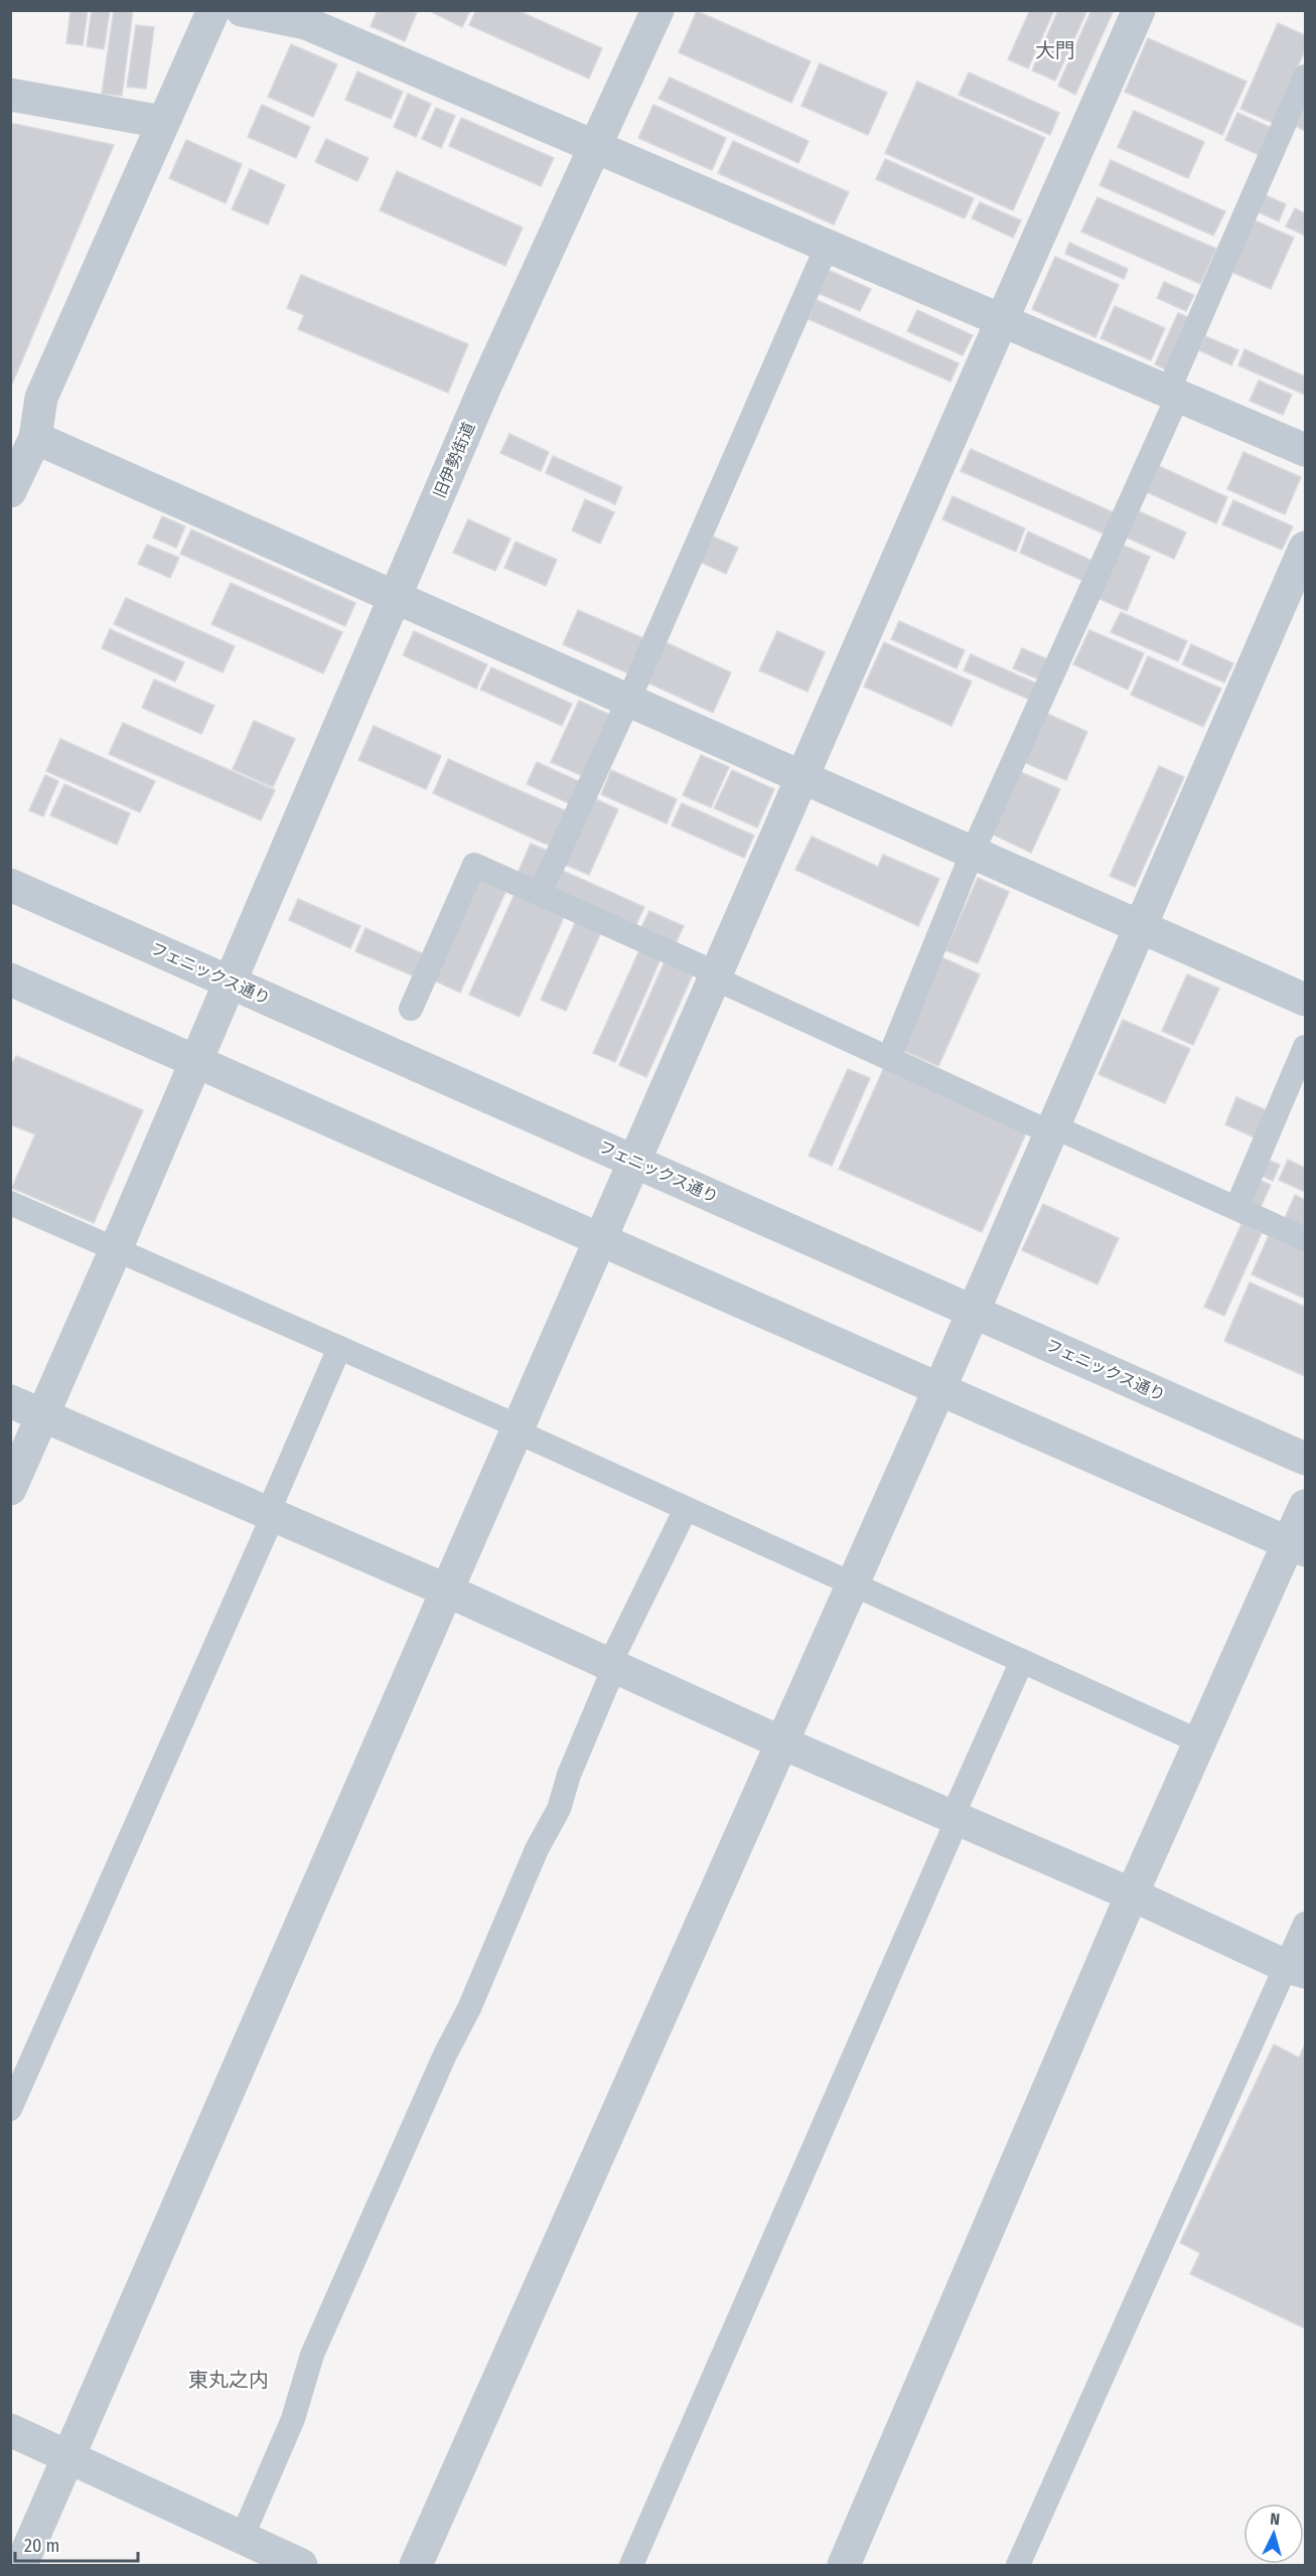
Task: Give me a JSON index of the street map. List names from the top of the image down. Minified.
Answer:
{"streets":{"street":["旧伊勢街道","フェニックス通り"]},"crossings":[["旧伊勢街道","フェニックス通り"]],"districts":["大門","東丸之内"],"scale_bar":"20 m","north":"top"}
